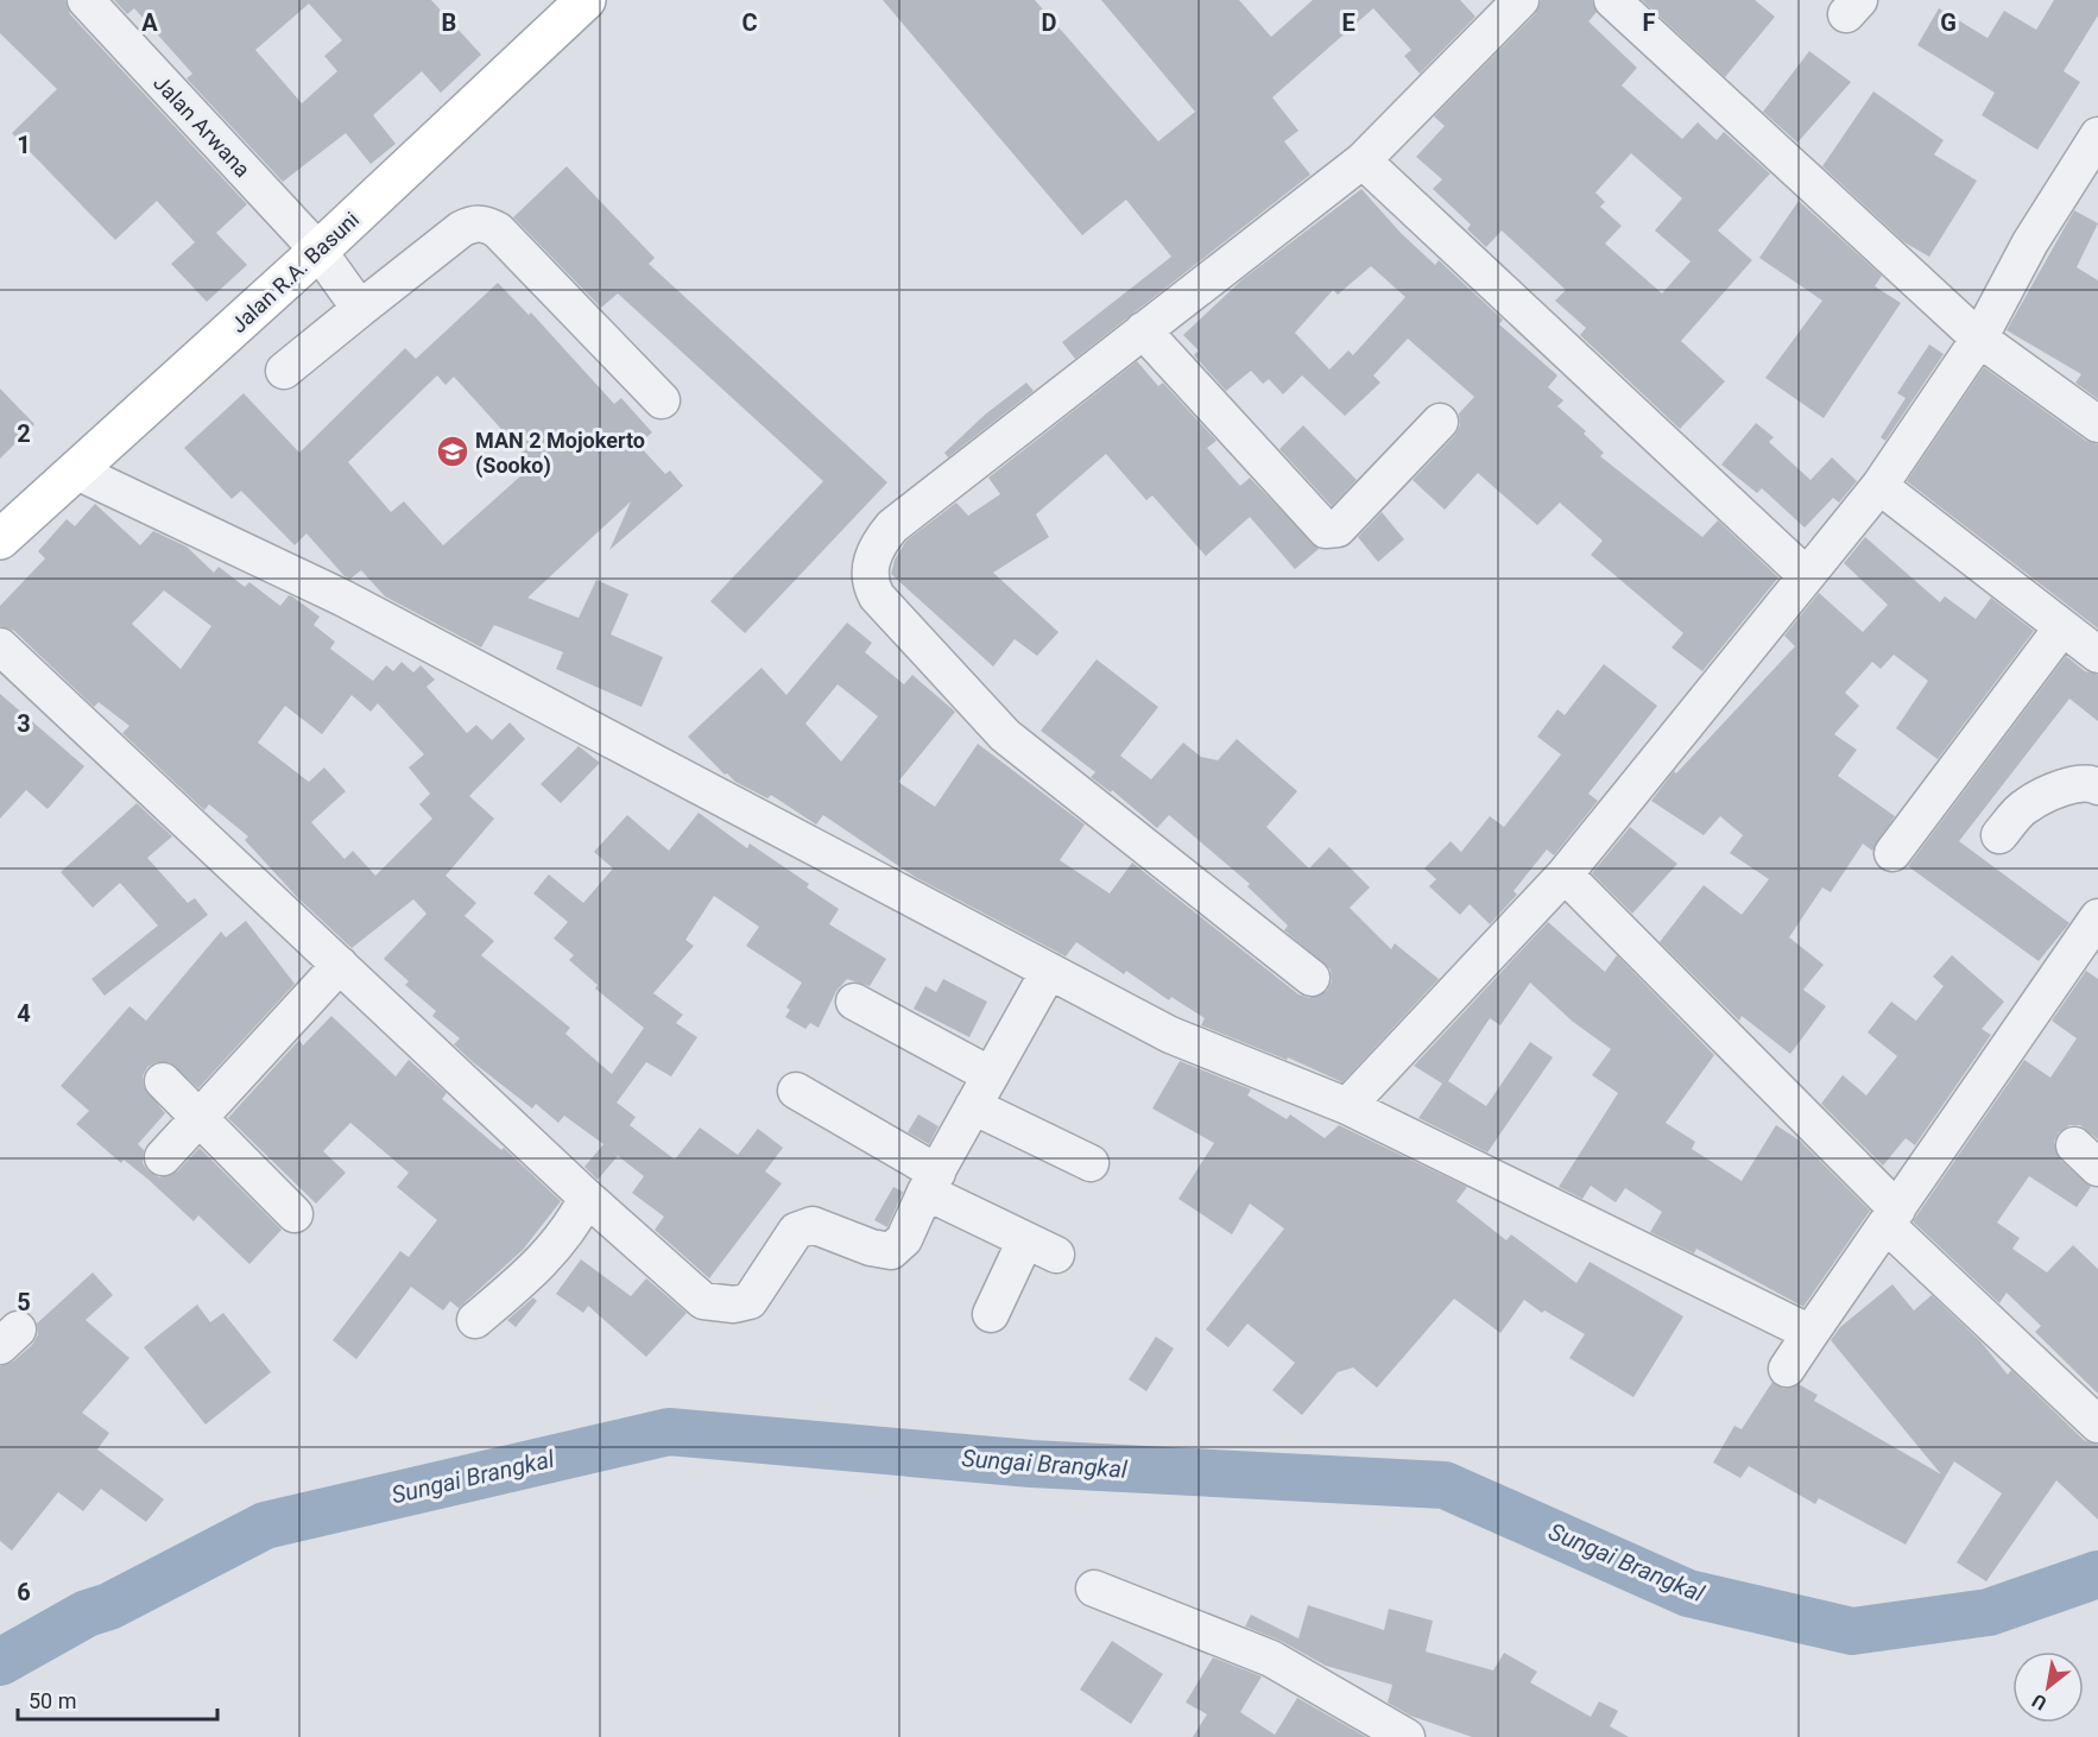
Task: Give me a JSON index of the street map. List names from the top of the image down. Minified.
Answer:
{"streets":{"main road":["Jalan R.A. Basuni"],"street":["Jalan Arwana"]},"crossings":[["Jalan Arwana","Jalan R.A. Basuni"]],"water":["Sungai Brangkal"],"places":{"school or university":["MAN 2 Mojokerto (Sooko)"]},"scale_bar":"50 m","north":"bottom left","grid":{"columns":["A","B","C","D","E","F","G"],"rows":["1","2","3","4","5","6"]}}
